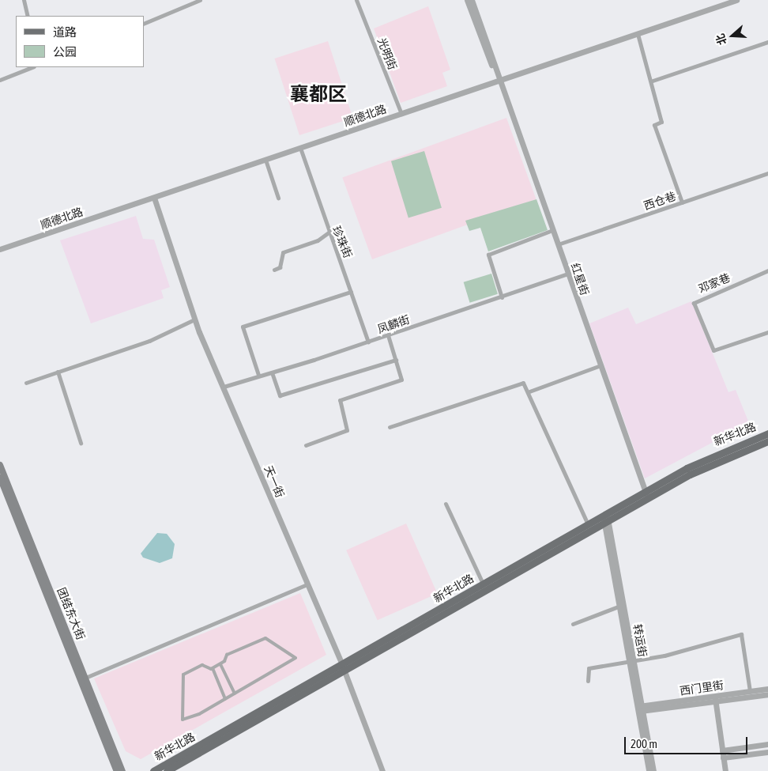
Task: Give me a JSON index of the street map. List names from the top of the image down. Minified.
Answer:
{"streets":{"main road":["新华北路","团结东大街"],"street":["光明街","顺德北路","西仓巷","珍珠街","红星街","邓家巷","凤麟街","天一街","转运街","西门里街"]},"crossings":[["光明街","顺德北路"],["顺德北路","珍珠街"],["顺德北路","红星街"],["顺德北路","天一街"],["西仓巷","红星街"],["珍珠街","凤麟街"],["红星街","凤麟街"],["红星街","新华北路"],["凤麟街","天一街"],["新华北路","天一街"],["新华北路","转运街"]],"districts":["襄都区"],"legend":["道路","公园"],"scale_bar":"200 m","north":"left"}
